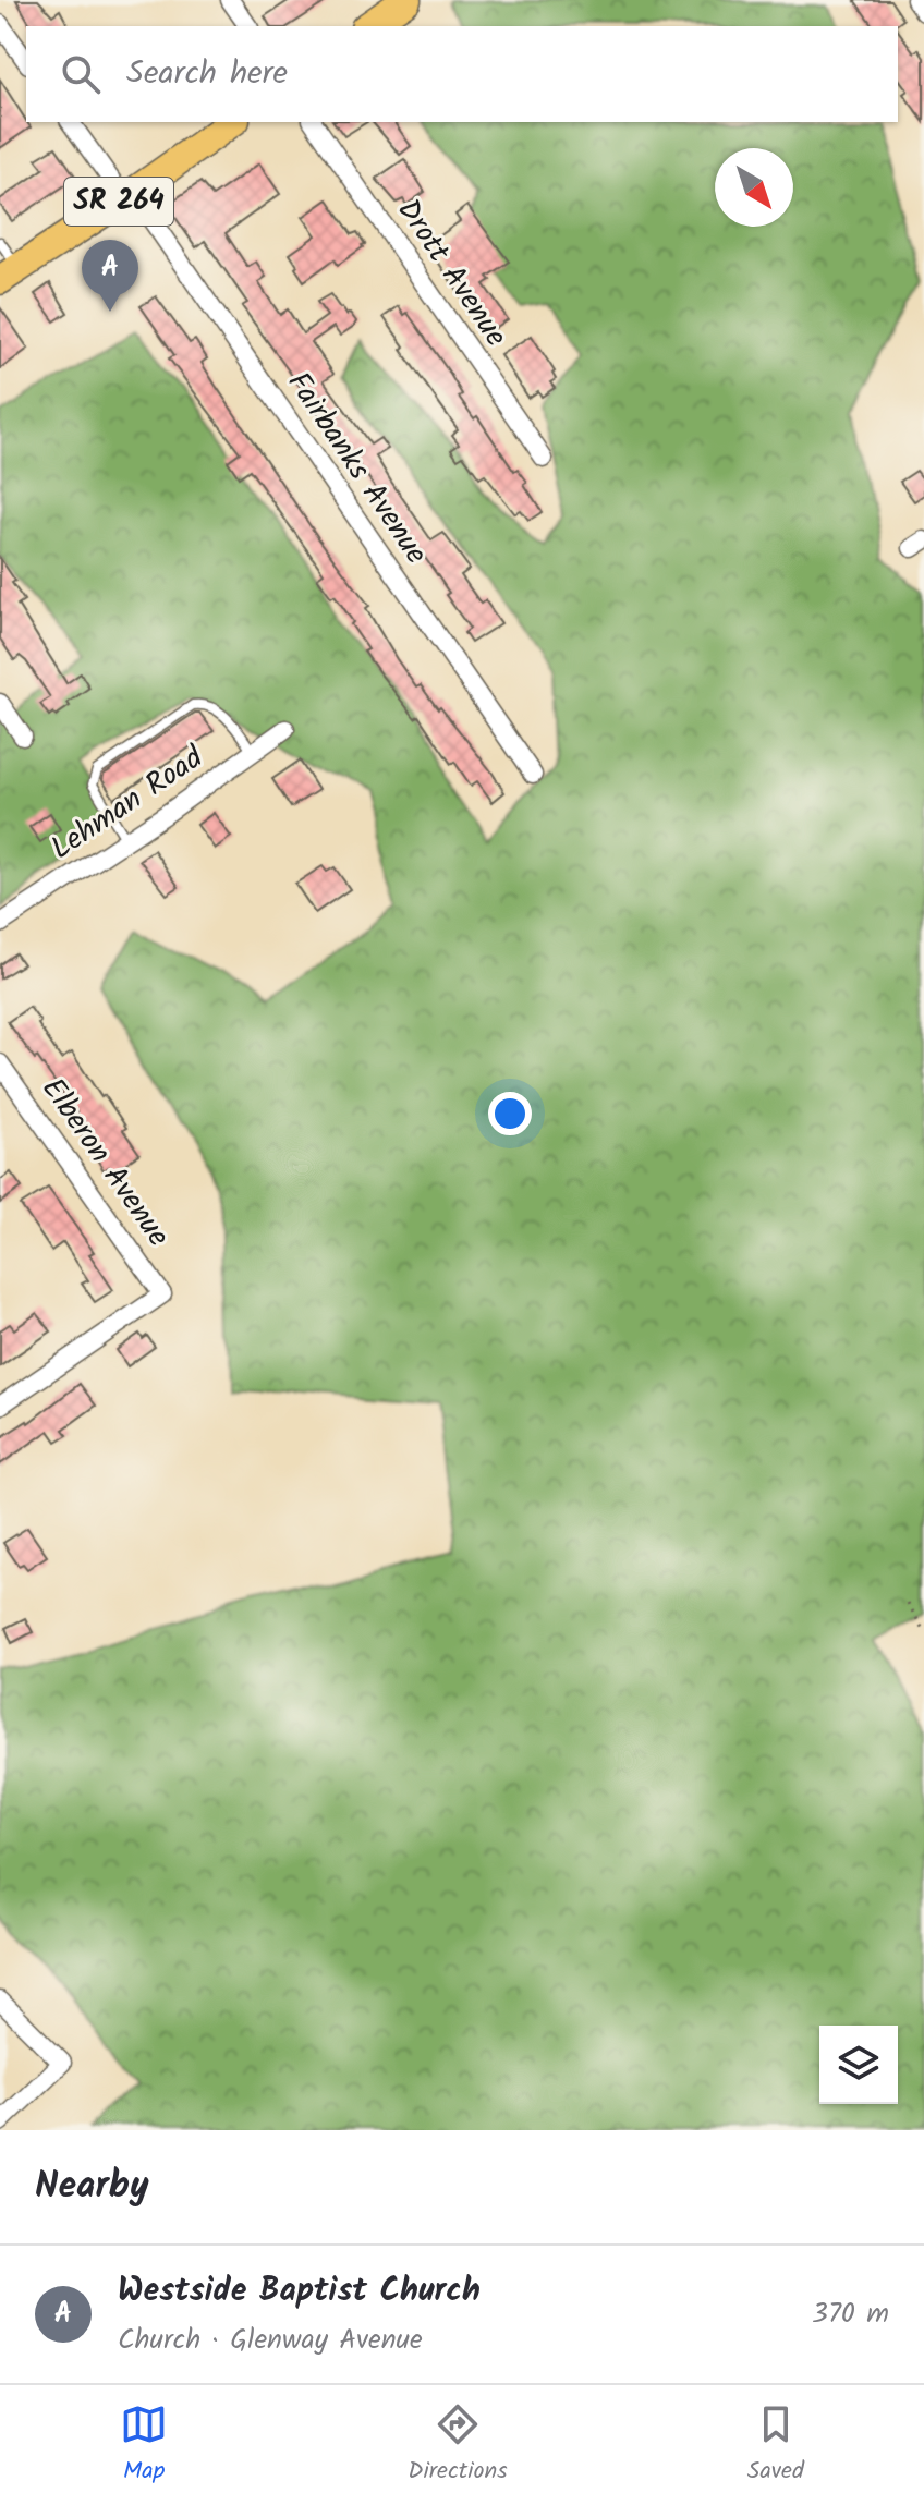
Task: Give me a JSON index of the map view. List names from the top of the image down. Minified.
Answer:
{"streets":{"main road":["SR 264"],"street":["Drott Avenue","Fairbanks Avenue","Lehman Road","Elberon Avenue"]},"crossings":[["SR 264","Fairbanks Avenue"]],"north":"bottom right","page":{"search":"Search here","pins":"A","heading":"Nearby","list":[{"mark":"A","name":"Westside Baptist Church","note":"Church · Glenway Avenue","value":"370 m"}],"nav":["Map","Directions","Saved"]}}
